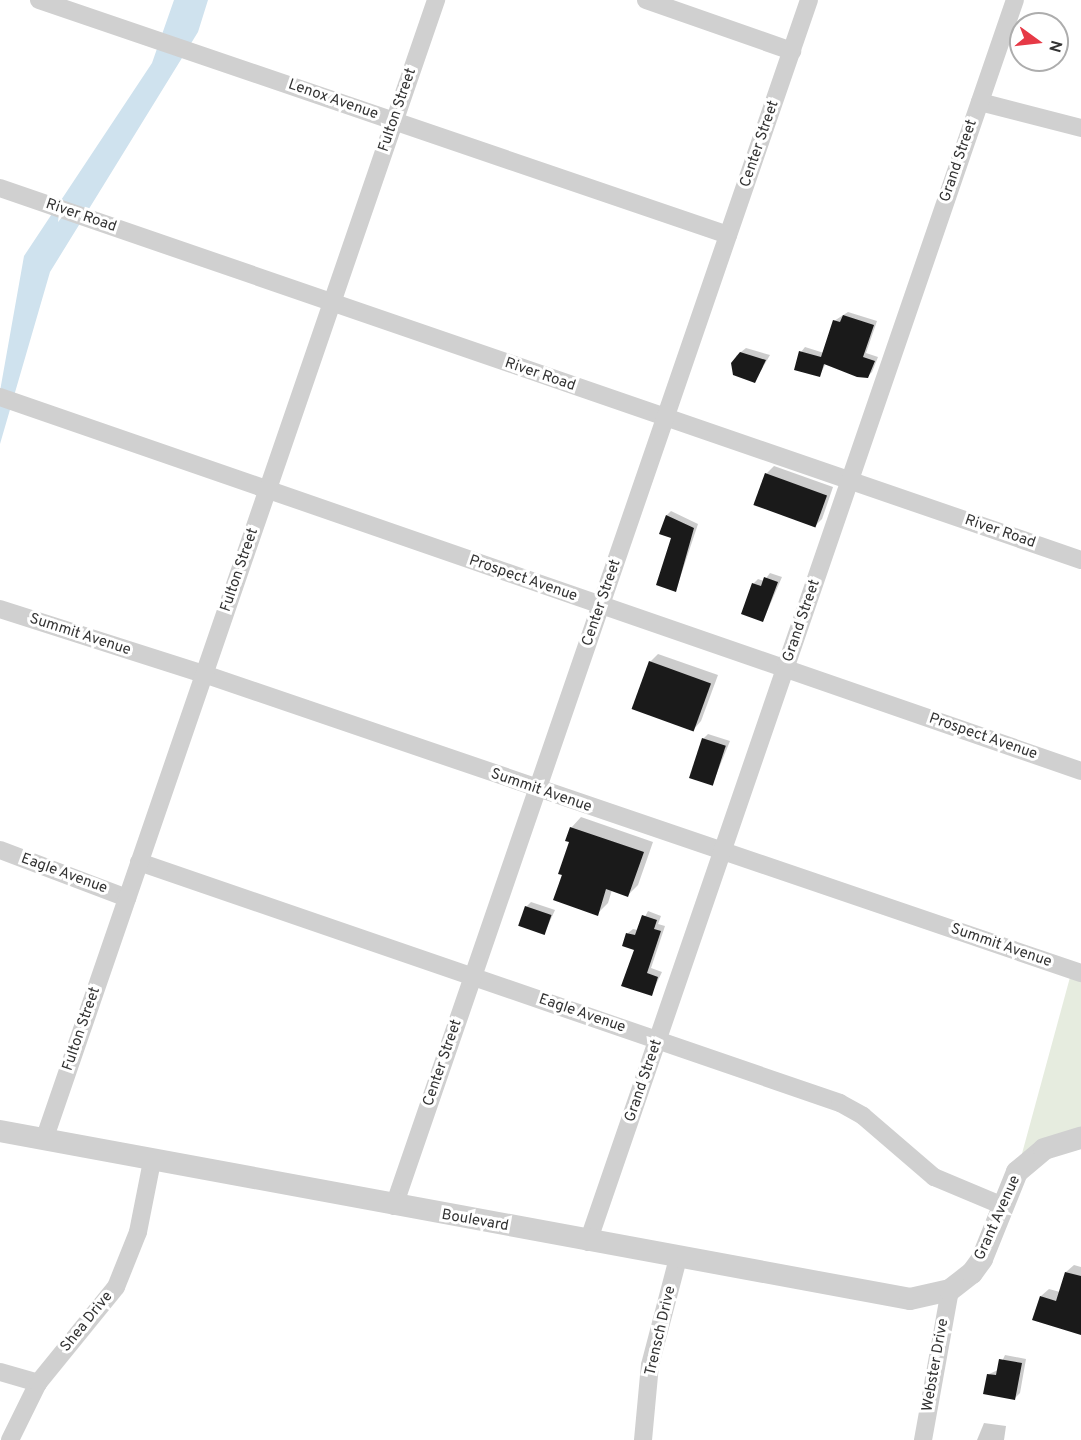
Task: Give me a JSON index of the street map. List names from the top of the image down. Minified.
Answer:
{"streets":{"street":["Lenox Avenue","Fulton Street","Center Street","Grand Street","River Road","Prospect Avenue","Summit Avenue","Eagle Avenue","Grant Avenue","Boulevard","Shea Drive","Trensch Drive","Webster Drive"]},"crossings":[["Lenox Avenue","Fulton Street"],["Lenox Avenue","Center Street"],["Fulton Street","River Road"],["Fulton Street","Prospect Avenue"],["Fulton Street","Summit Avenue"],["Fulton Street","Eagle Avenue"],["Fulton Street","Boulevard"],["Center Street","River Road"],["Center Street","Prospect Avenue"],["Center Street","Summit Avenue"],["Center Street","Eagle Avenue"],["Center Street","Boulevard"],["Grand Street","River Road"],["Grand Street","Prospect Avenue"],["Grand Street","Summit Avenue"],["Grand Street","Eagle Avenue"],["Grand Street","Boulevard"],["Eagle Avenue","Grant Avenue"],["Grant Avenue","Boulevard"],["Grant Avenue","Webster Drive"],["Boulevard","Shea Drive"],["Boulevard","Trensch Drive"],["Boulevard","Webster Drive"]],"north":"right"}
